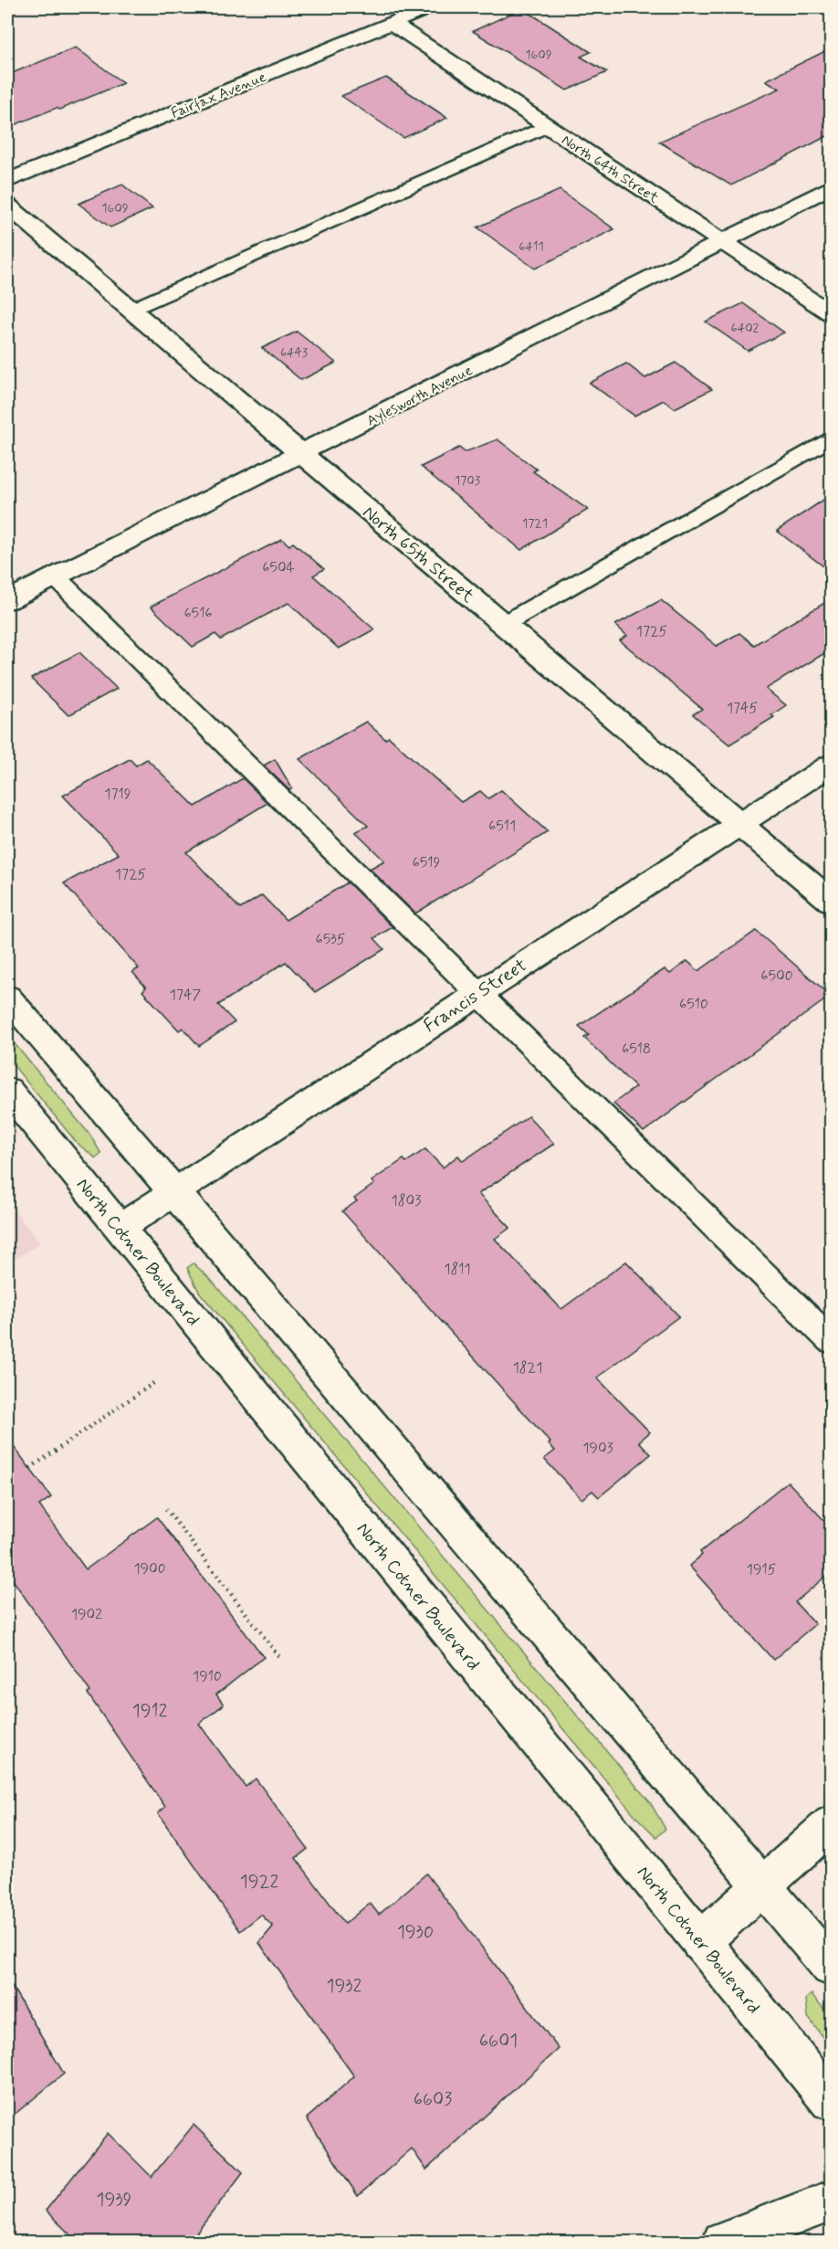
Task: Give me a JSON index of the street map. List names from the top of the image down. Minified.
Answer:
{"streets":{"street":["Fairfax Avenue","North 64th Street","Aylesworth Avenue","North 65th Street","Francis Street","North Cotner Boulevard"]},"crossings":[["Fairfax Avenue","North 64th Street"],["North 64th Street","Aylesworth Avenue"],["Aylesworth Avenue","North 65th Street"],["North 65th Street","Francis Street"],["Francis Street","North Cotner Boulevard"]],"house_numbers":["1609","1609","6411","6402","6443","1703","1721","6504","6516","1725","1745","1719","6511","6519","1725","6535","6500","1747","6510","6518","1803","1811","1821","1903","1900","1915","1902","1910","1912","1922","1930","1932","6601","6603","1939"]}
